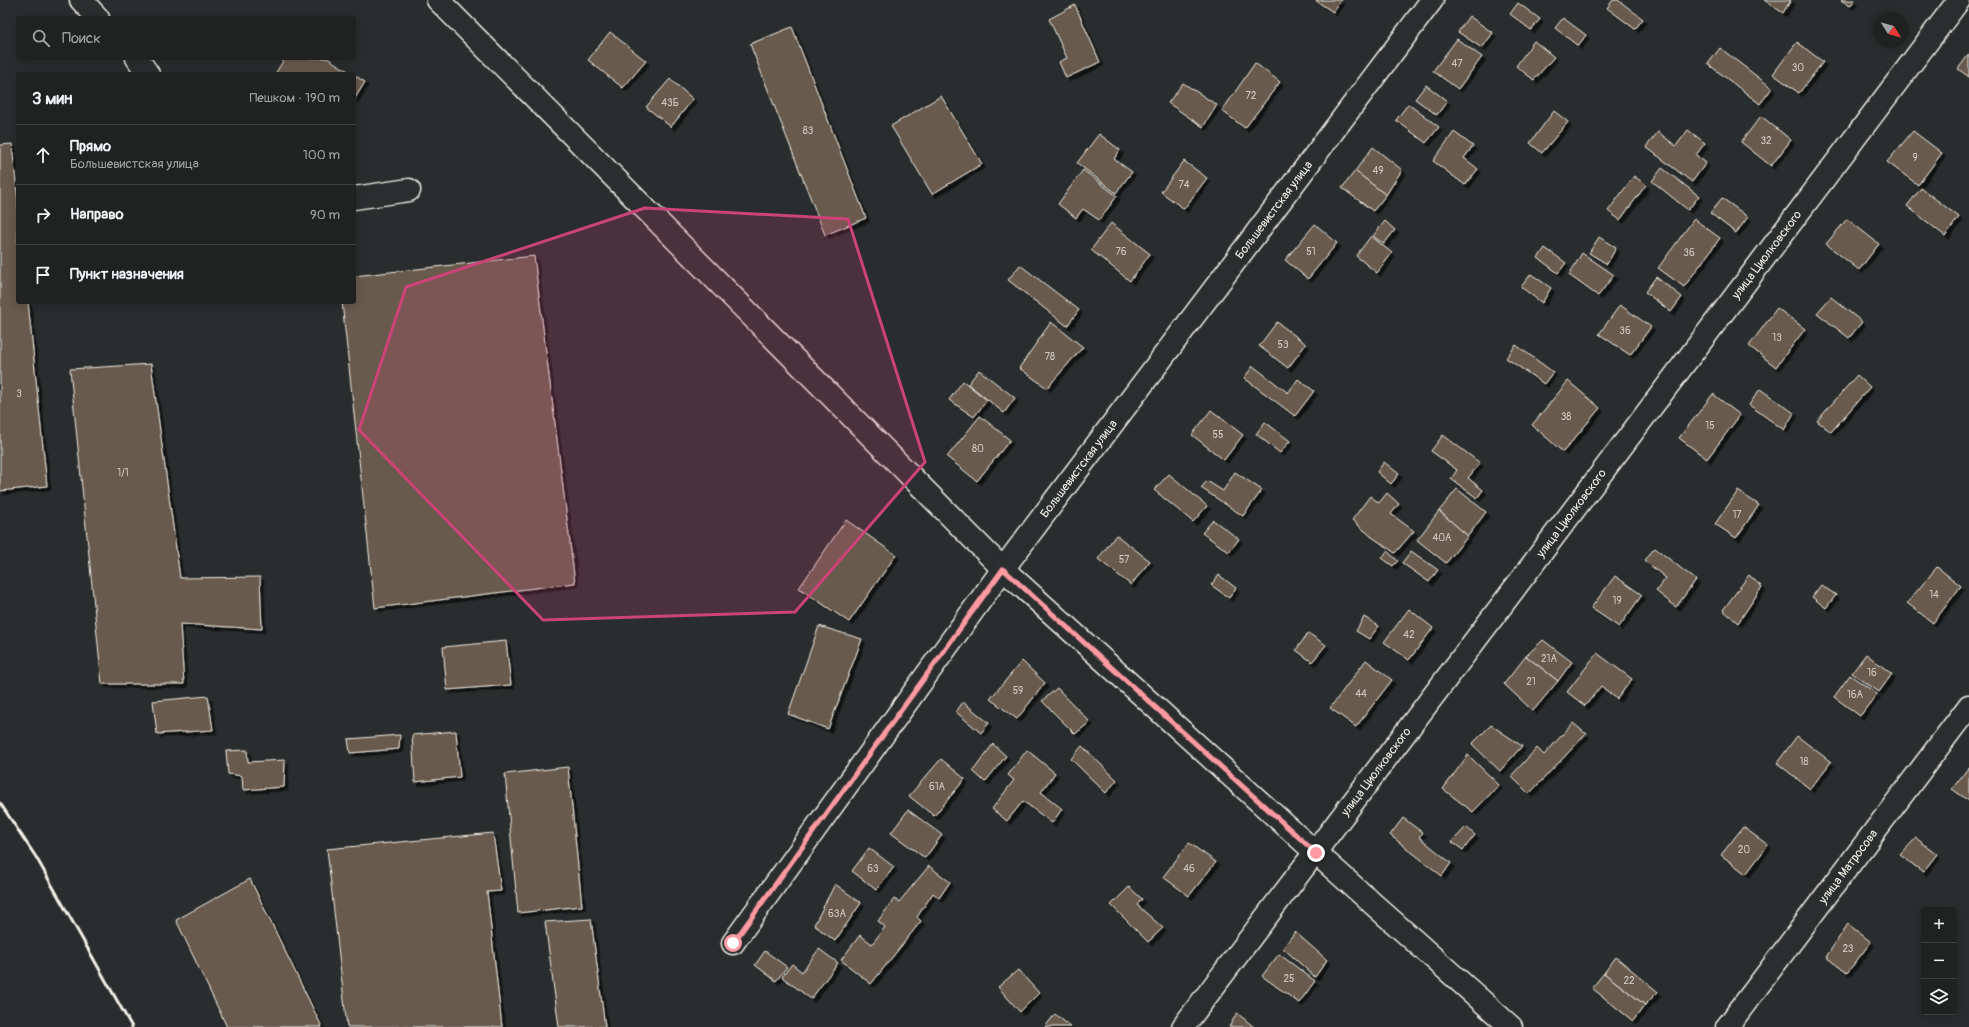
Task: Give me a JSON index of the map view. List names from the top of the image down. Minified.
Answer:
{"streets":{"street":["Большевистская улица","улица Циолковского","улица Матросова"]},"house_numbers":["47","30","72","43Б","83","32","9","49","74","76","51","36","36","13","53","78","3","38","15","55","80","1/1","17","40А","57","14","19","42","21А","16","21","59","44","16А","18","61А","20","63","46","63А","23","25","22"],"north":"bottom right","page":{"search":"Поиск","heading":["3 мин","Пешком · 190 m"],"list":[["Прямо","Большевистская улица","100 m"],["Направо","90 m"],"Пункт назначения"],"map_buttons":["+","−"]}}
